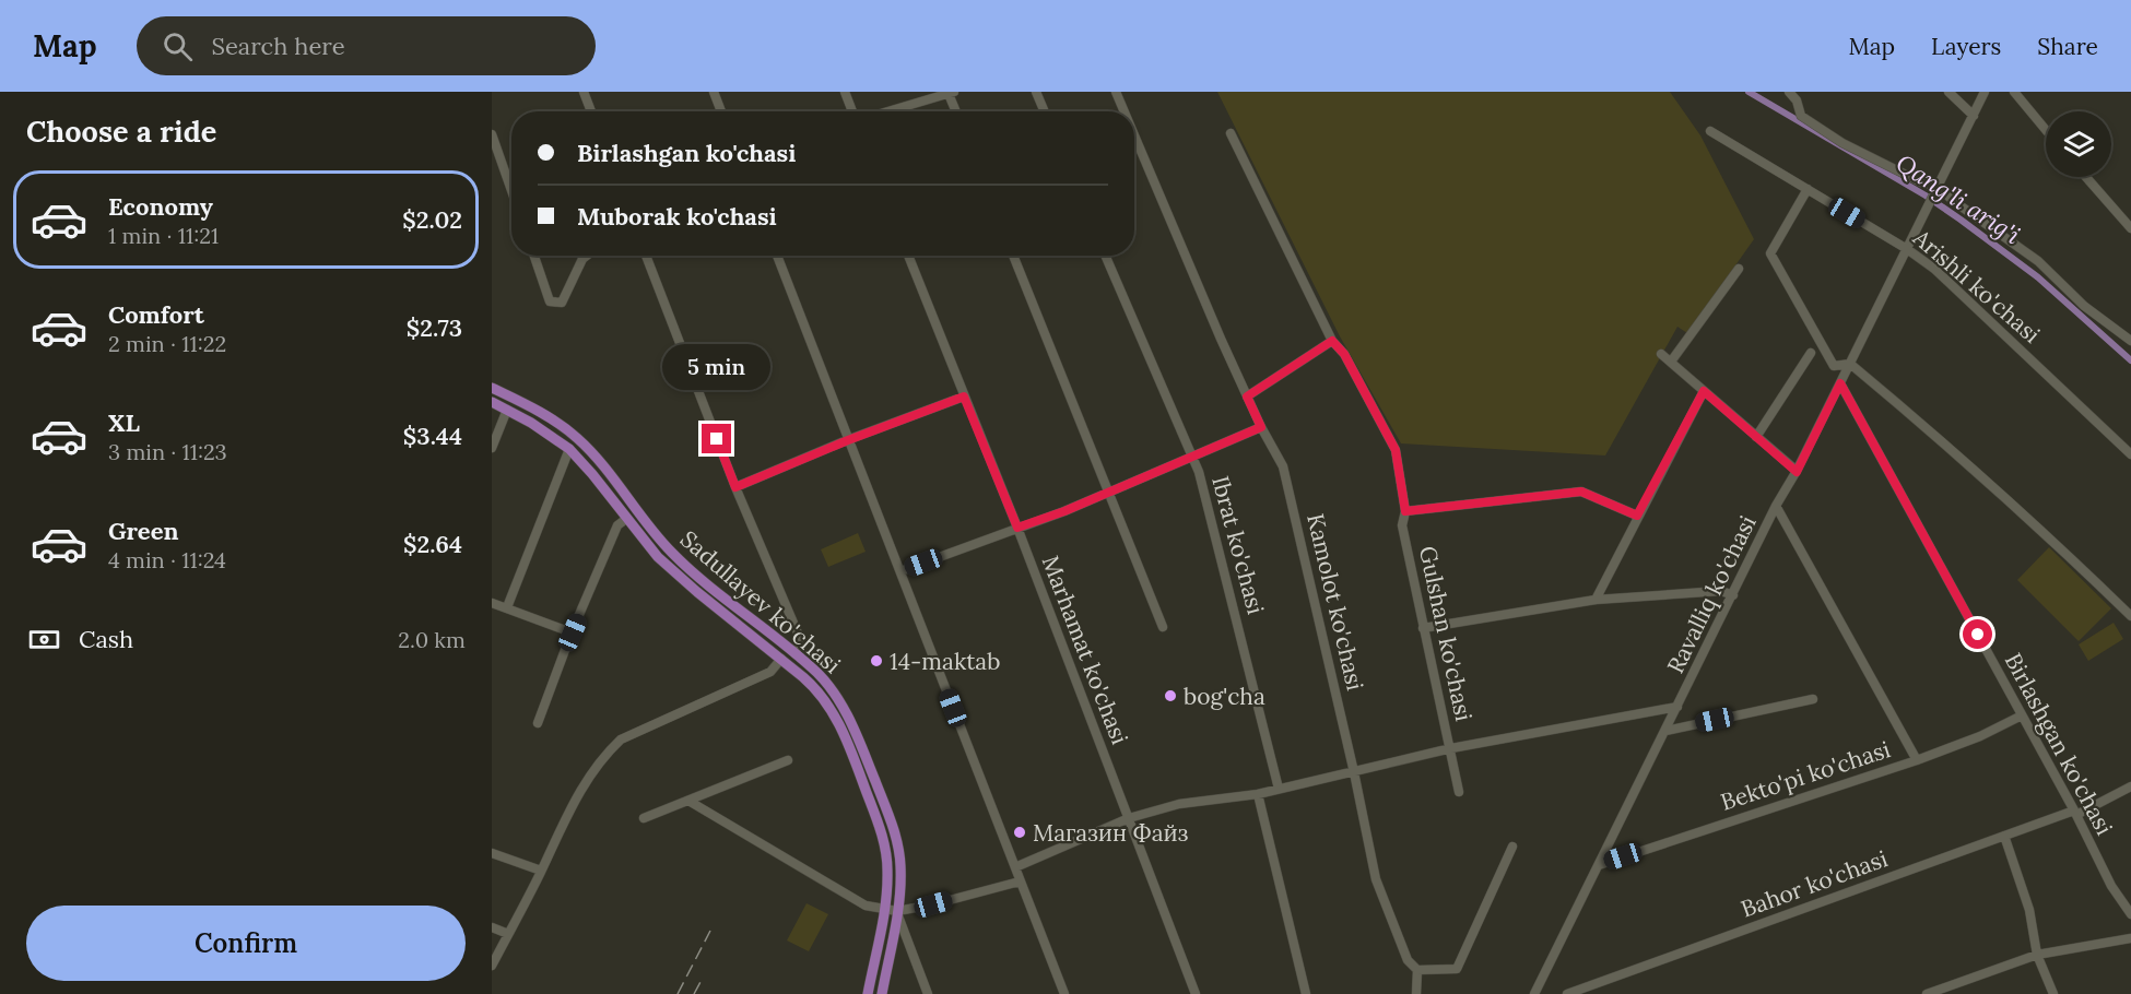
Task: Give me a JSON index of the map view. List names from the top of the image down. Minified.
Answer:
{"streets":{"main road":["Sadullayev ko'chasi"],"street":["Arishli ko'chasi","Ibrat ko'chasi","Ravalliq ko'chasi","Kamolot ko'chasi","Gulshan ko'chasi","Marhamat ko'chasi","Birlashgan ko'chasi","Bekto'pi ko'chasi","Bahor ko'chasi"]},"crossings":[["Arishli ko'chasi","Ravalliq ko'chasi"],["Ravalliq ko'chasi","Birlashgan ko'chasi"],["Ravalliq ko'chasi","Bekto'pi ko'chasi"],["Birlashgan ko'chasi","Bekto'pi ko'chasi"],["Birlashgan ko'chasi","Bahor ko'chasi"]],"water":["Qang'li arig'i"],"places":["14-maktab","bog'cha","Магазин Файз"],"page":{"header":"Map","search":"Search here","nav":["Map","Layers","Share"],"heading":"Choose a ride","banner":["Birlashgan ko'chasi","Muborak ko'chasi"],"list":[{"name":"Economy","note":"1 min · 11:21","value":"$2.02"},{"name":"Comfort","note":"2 min · 11:22","value":"$2.73"},{"name":"XL","note":"3 min · 11:23","value":"$3.44"},{"name":"Green","note":"4 min · 11:24","value":"$2.64"}],"bubble":"5 min","pay":["Cash","2.0 km"],"buttons":"Confirm"}}
